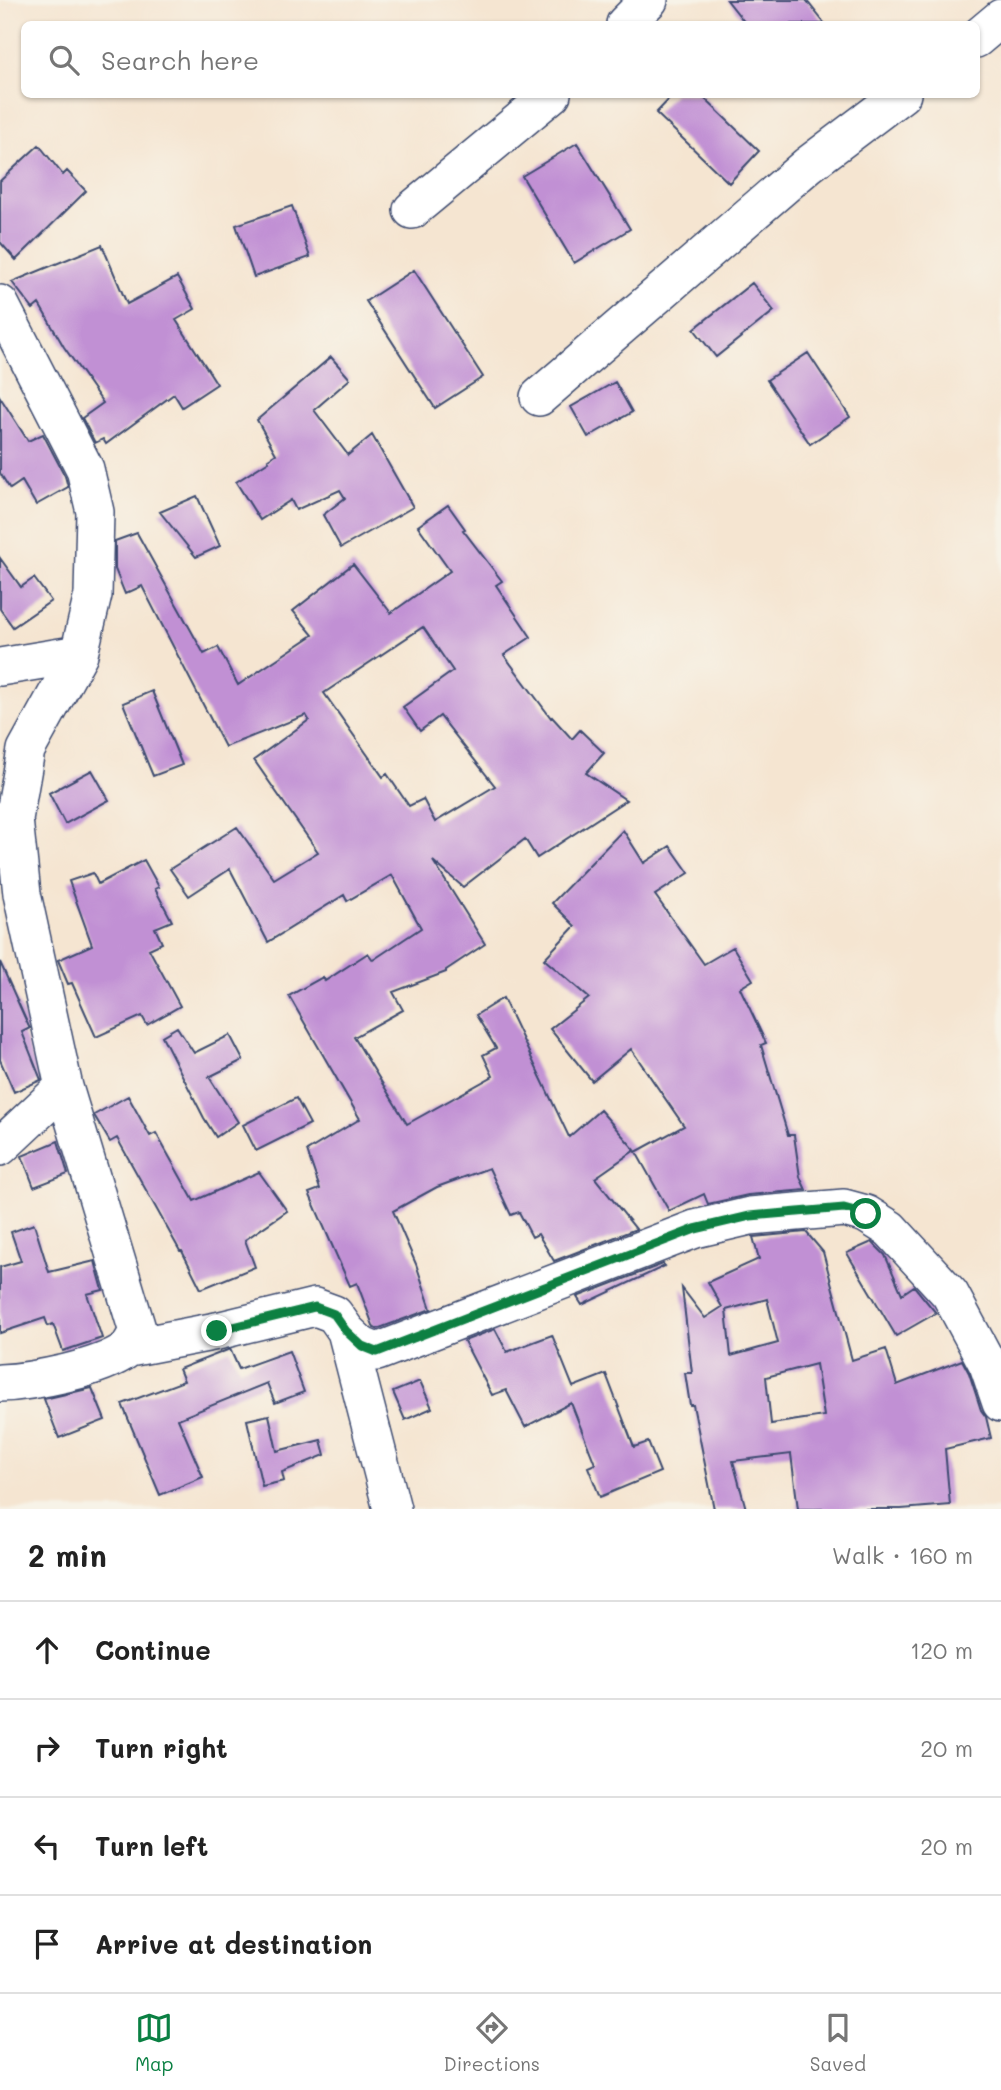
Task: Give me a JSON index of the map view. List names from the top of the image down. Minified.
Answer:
{"page":{"search":"Search here","heading":["2 min","Walk · 160 m"],"list":[["Continue","120 m"],["Turn right","20 m"],["Turn left","20 m"],"Arrive at destination"],"nav":["Map","Directions","Saved"]}}
